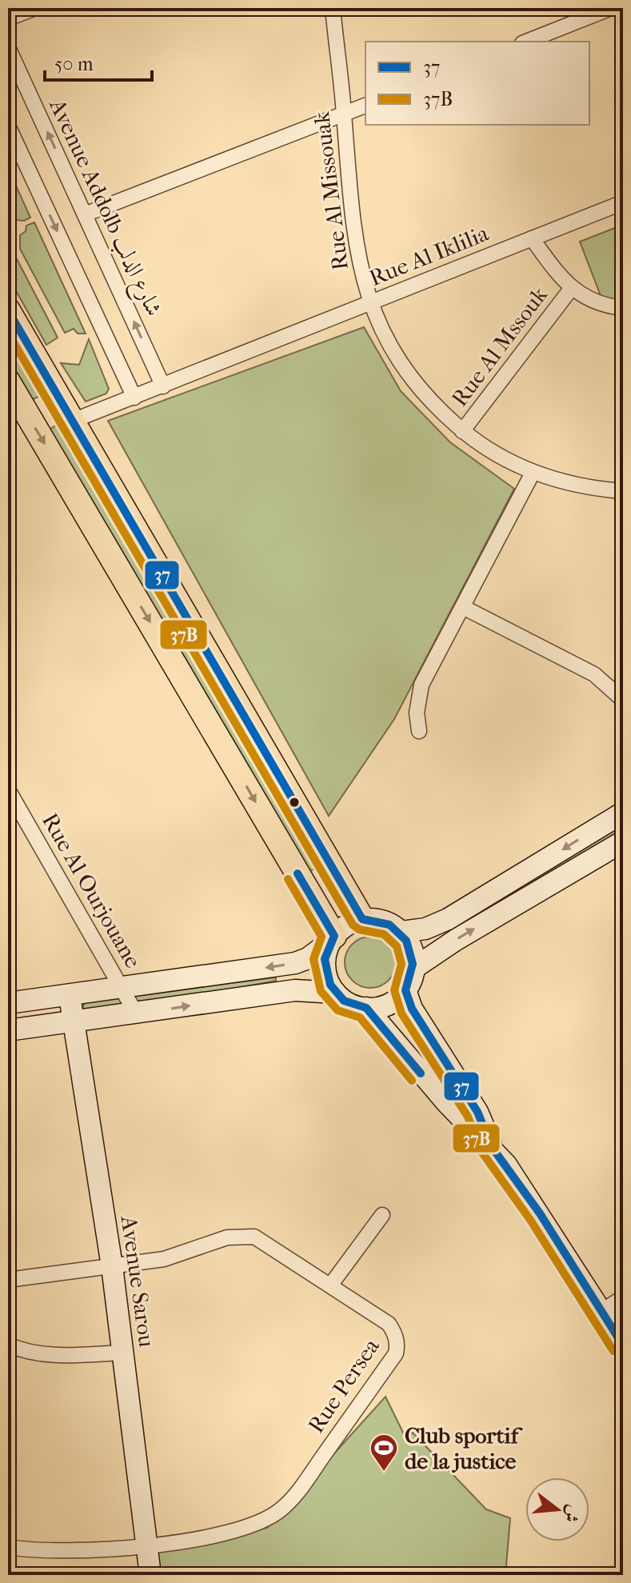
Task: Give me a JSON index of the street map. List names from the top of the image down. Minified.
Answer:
{"streets":{"main road":["Avenue Sarou"],"street":["Rue Al Missouak","Avenue Addolb شارع الدلب","Rue Al Iklilia","Rue Al Mssouk","Rue Al Ourjouane","Rue Persea"]},"crossings":[["Rue Al Missouak","Rue Al Iklilia"],["Rue Al Missouak","Rue Al Mssouk"],["Avenue Addolb شارع الدلب","Rue Al Iklilia"],["Avenue Sarou","Rue Persea"]],"places":{"sports":["Club sportif de la justice"]},"lines":["transit line 37","transit line 37B"],"legend":["37","37B"],"scale_bar":"50 m","north":"right"}
